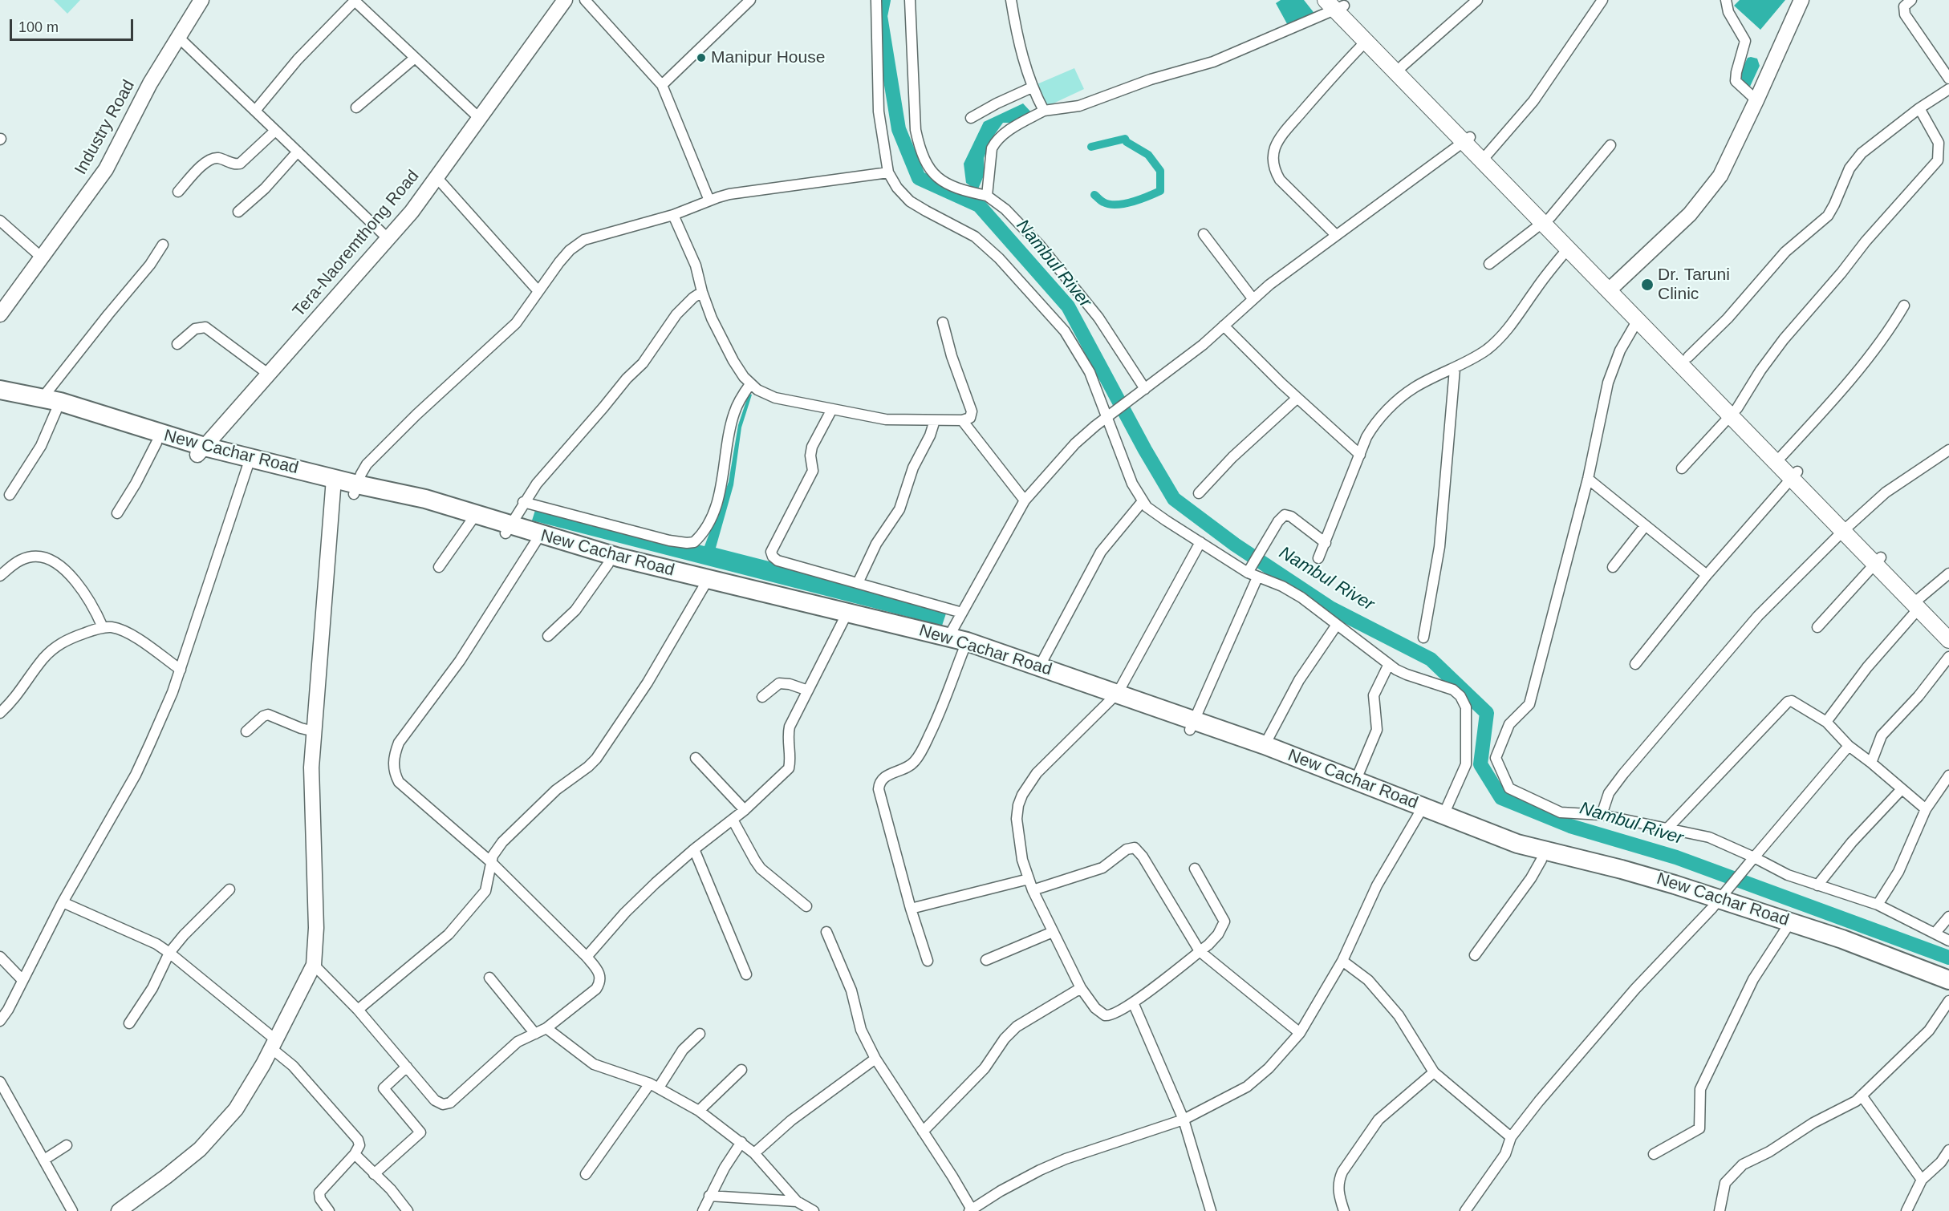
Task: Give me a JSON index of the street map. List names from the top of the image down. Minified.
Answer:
{"streets":{"highway":["New Cachar Road"],"street":["Industry Road","Tera-Naoremthong Road"]},"crossings":[["Tera-Naoremthong Road","New Cachar Road"]],"water":["Nambul River"],"places":["Manipur House","Dr. Taruni Clinic"],"scale_bar":"100 m"}
